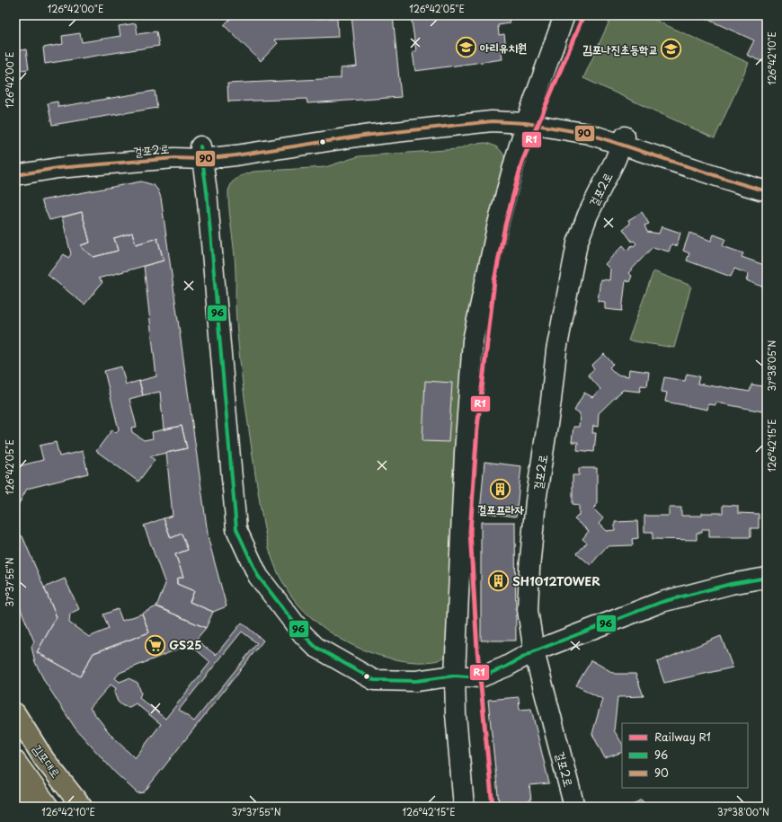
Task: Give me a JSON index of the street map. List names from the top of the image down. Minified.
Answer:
{"streets":{"main road":["김포대로"],"street":["걸포2로"]},"places":{"school or university":["아리유치원","김포나진초등학교"],"building":["걸포프라자","SH1012TOWER"],"supermarket":["GS25"]},"lines":["rail line R1","transit line 90","transit line 96"],"legend":["Railway R1","96","90"],"coordinates":["126°42'00\"E","126°42'05\"E","126°42'10\"E","37°38'05\"N","126°42'15\"E","37°37'55\"N","37°38'00\"N"]}
